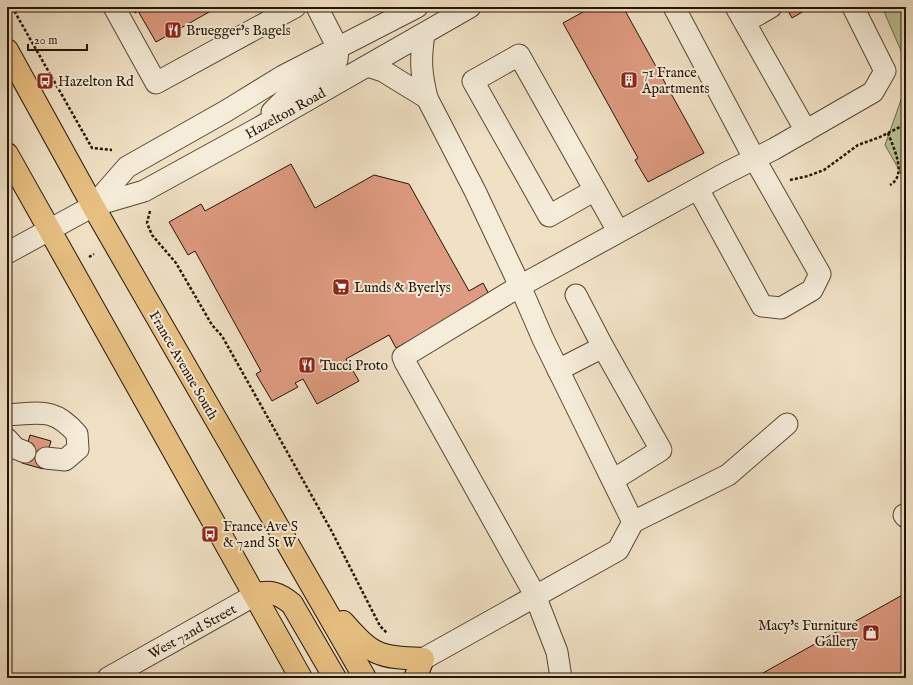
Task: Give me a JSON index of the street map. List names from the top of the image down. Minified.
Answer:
{"streets":{"main road":["France Avenue South"],"street":["Hazelton Road","West 72nd Street"]},"crossings":[["Hazelton Road","France Avenue South"]],"places":{"restaurant":["Bruegger's Bagels","Tucci Proto"],"building":["71 France Apartments"],"bus stop":["Hazelton Rd","France Ave S & 72nd St W"],"supermarket":["Lunds & Byerlys"],"shop":["Macy's Furniture Gallery"]},"scale_bar":"20 m"}
